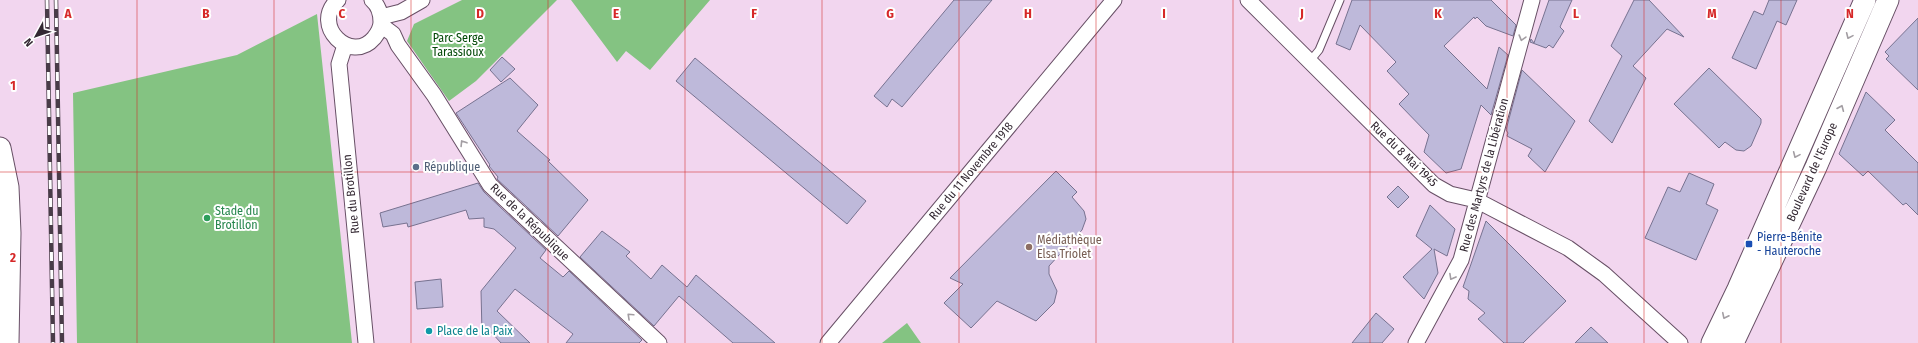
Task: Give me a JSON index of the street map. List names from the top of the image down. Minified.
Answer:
{"streets":{"main road":["Boulevard de l'Europe"],"street":["Rue du 8 Mai 1945","Rue du 11 Novembre 1918","Rue des Martyrs de la Libération","Rue du Brotillon","Rue de la République"]},"crossings":[["Rue du 8 Mai 1945","Rue des Martyrs de la Libération"]],"one_way":["Rue des Martyrs de la Libération","Rue de la République"],"parks":["Parc Serge Tarassioux"],"places":{"other":["République","Stade du Brotillon","Médiathèque Elsa Triolet","Place de la Paix"],"transit":["Pierre-Bénite - Hauteroche"]},"north":"bottom left","grid":{"columns":["A","B","C","D","E","F","G","H","I","J","K","L","M","N"],"rows":["1","2"]}}
